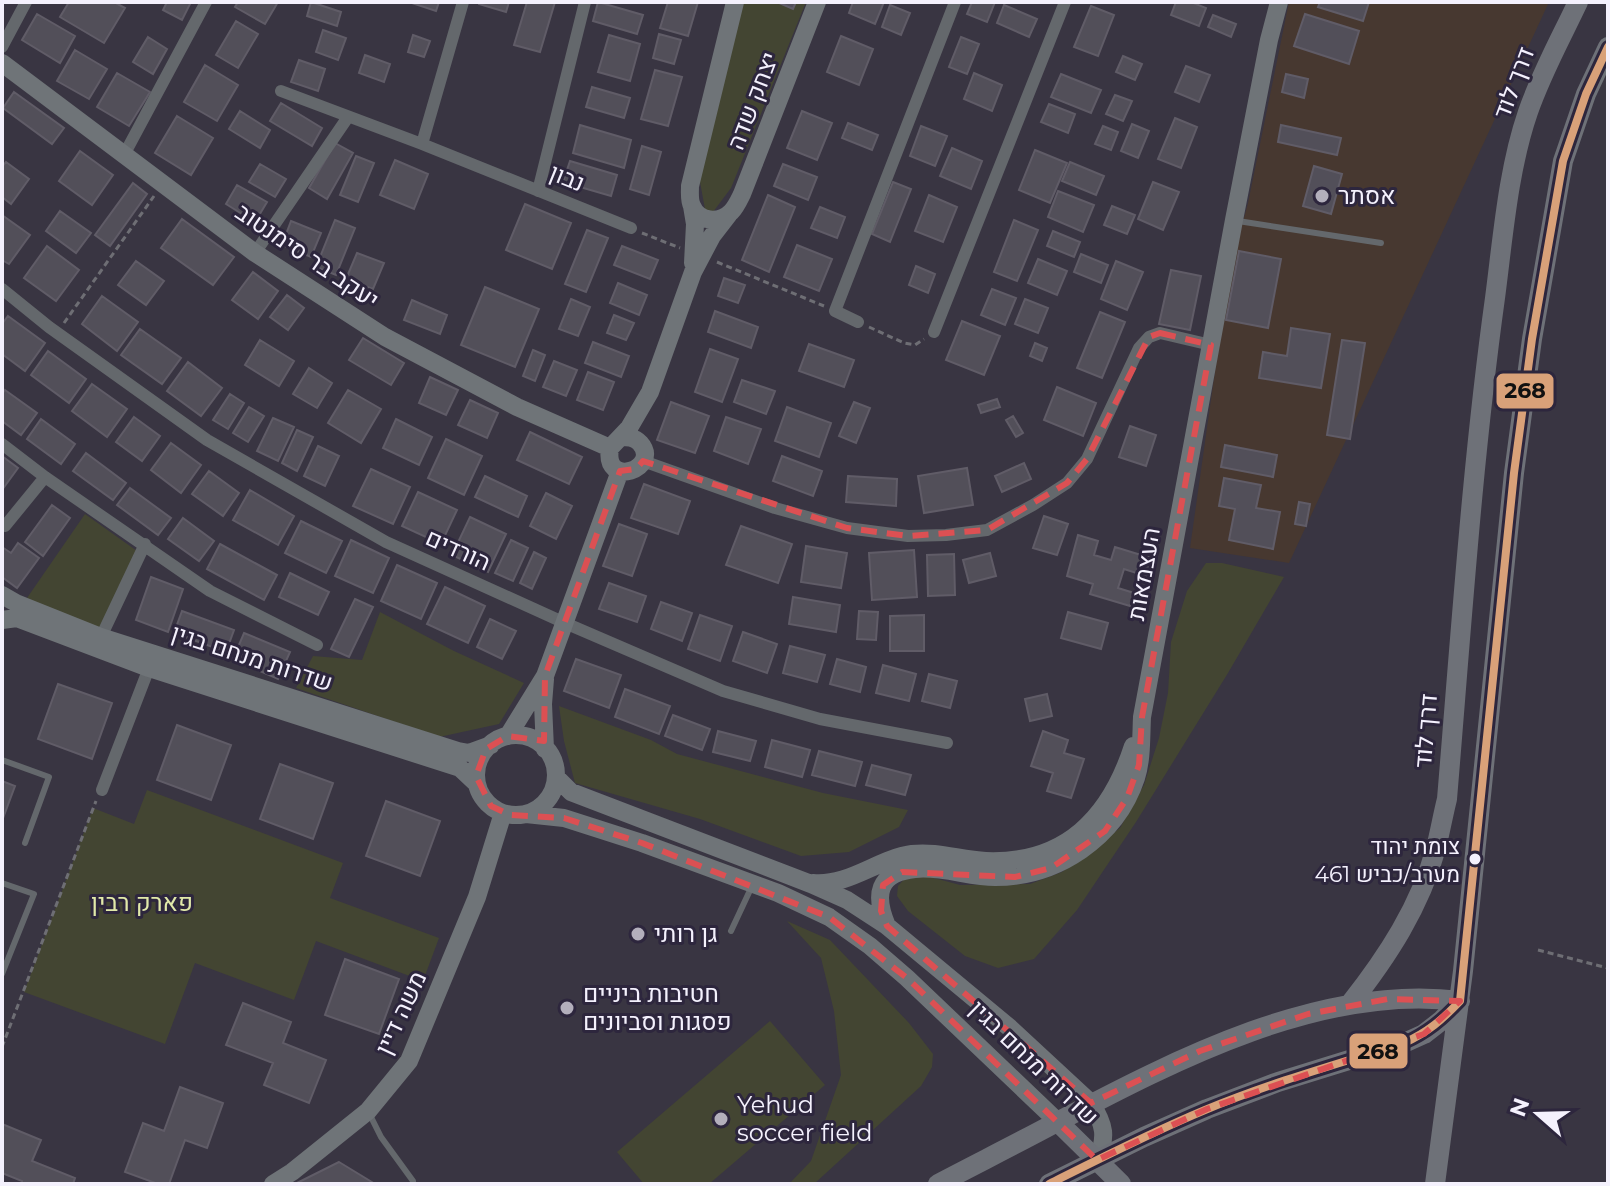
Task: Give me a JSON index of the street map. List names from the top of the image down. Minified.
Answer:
{"streets":{"main road":["דרך לוד","שדרות מנחם בגין"],"street":["יצחק שדה","נבון","יעקב בר סימנטוב","הורדים","העצמאות","משה דיין"]},"crossings":[["יצחק שדה","יעקב בר סימנטוב"],["העצמאות","שדרות מנחם בגין"],["שדרות מנחם בגין","משה דיין"]],"parks":["פארק רבין"],"places":["אסתר","צומת יהוד מערב/כביש 461","גן רותי","חטיבות ביניים פסגות וסביונים","Yehud soccer field"],"lines":["transit line 268"],"north":"left"}
